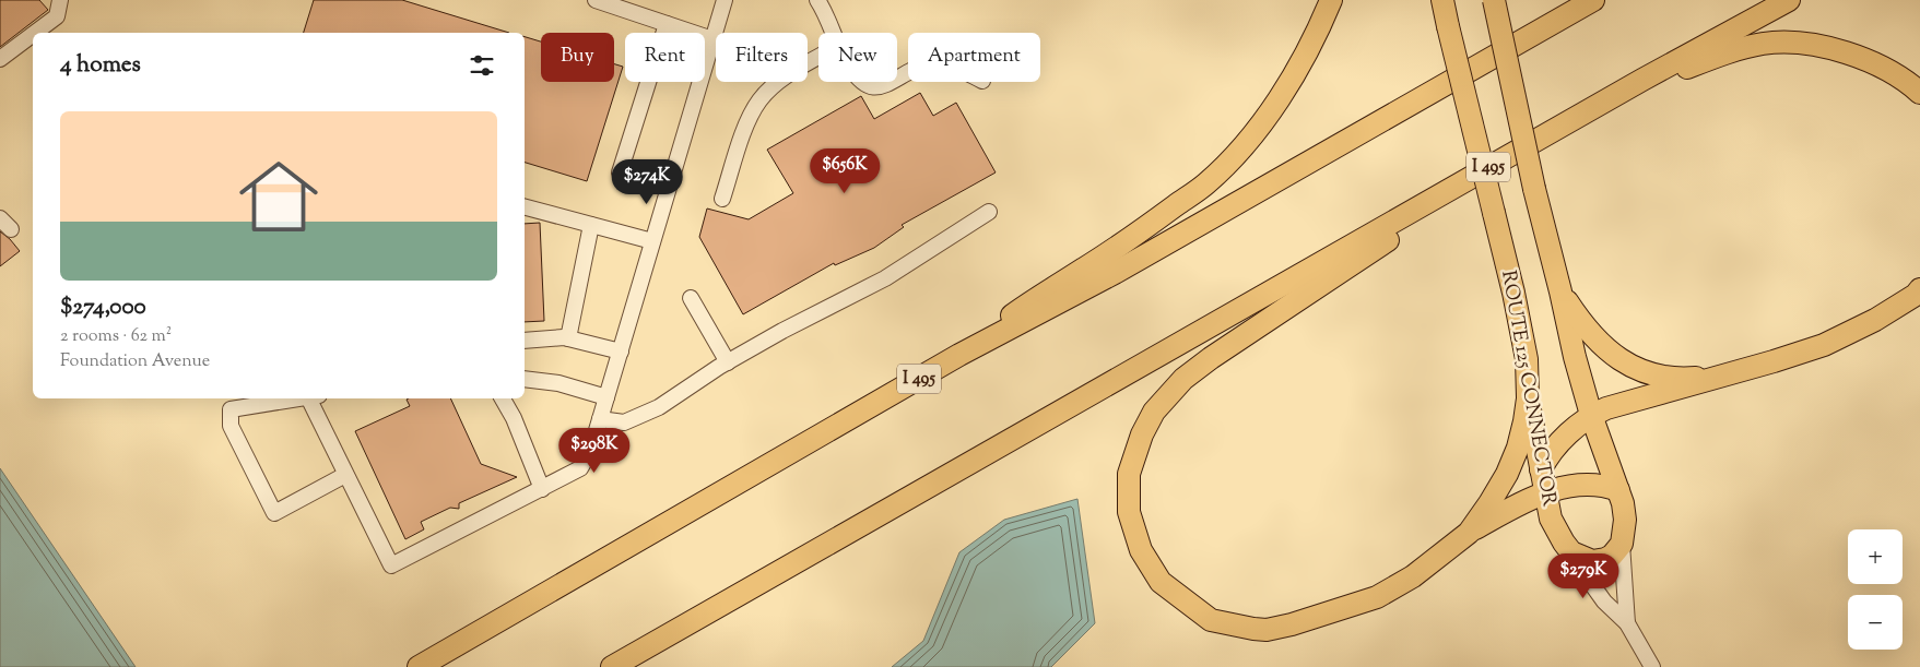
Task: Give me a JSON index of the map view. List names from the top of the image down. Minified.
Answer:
{"streets":{"highway":["I 495","ROUTE 125 CONNECTOR"]},"page":{"chip":["Buy","Rent","Filters","New","Apartment"],"heading":"4 homes","list":[{"name":"$274,000","note":"2 rooms · 62 m² · Foundation Avenue"}],"price":["$656K","$274K","$298K","$279K"],"map_buttons":["+","−"]}}
